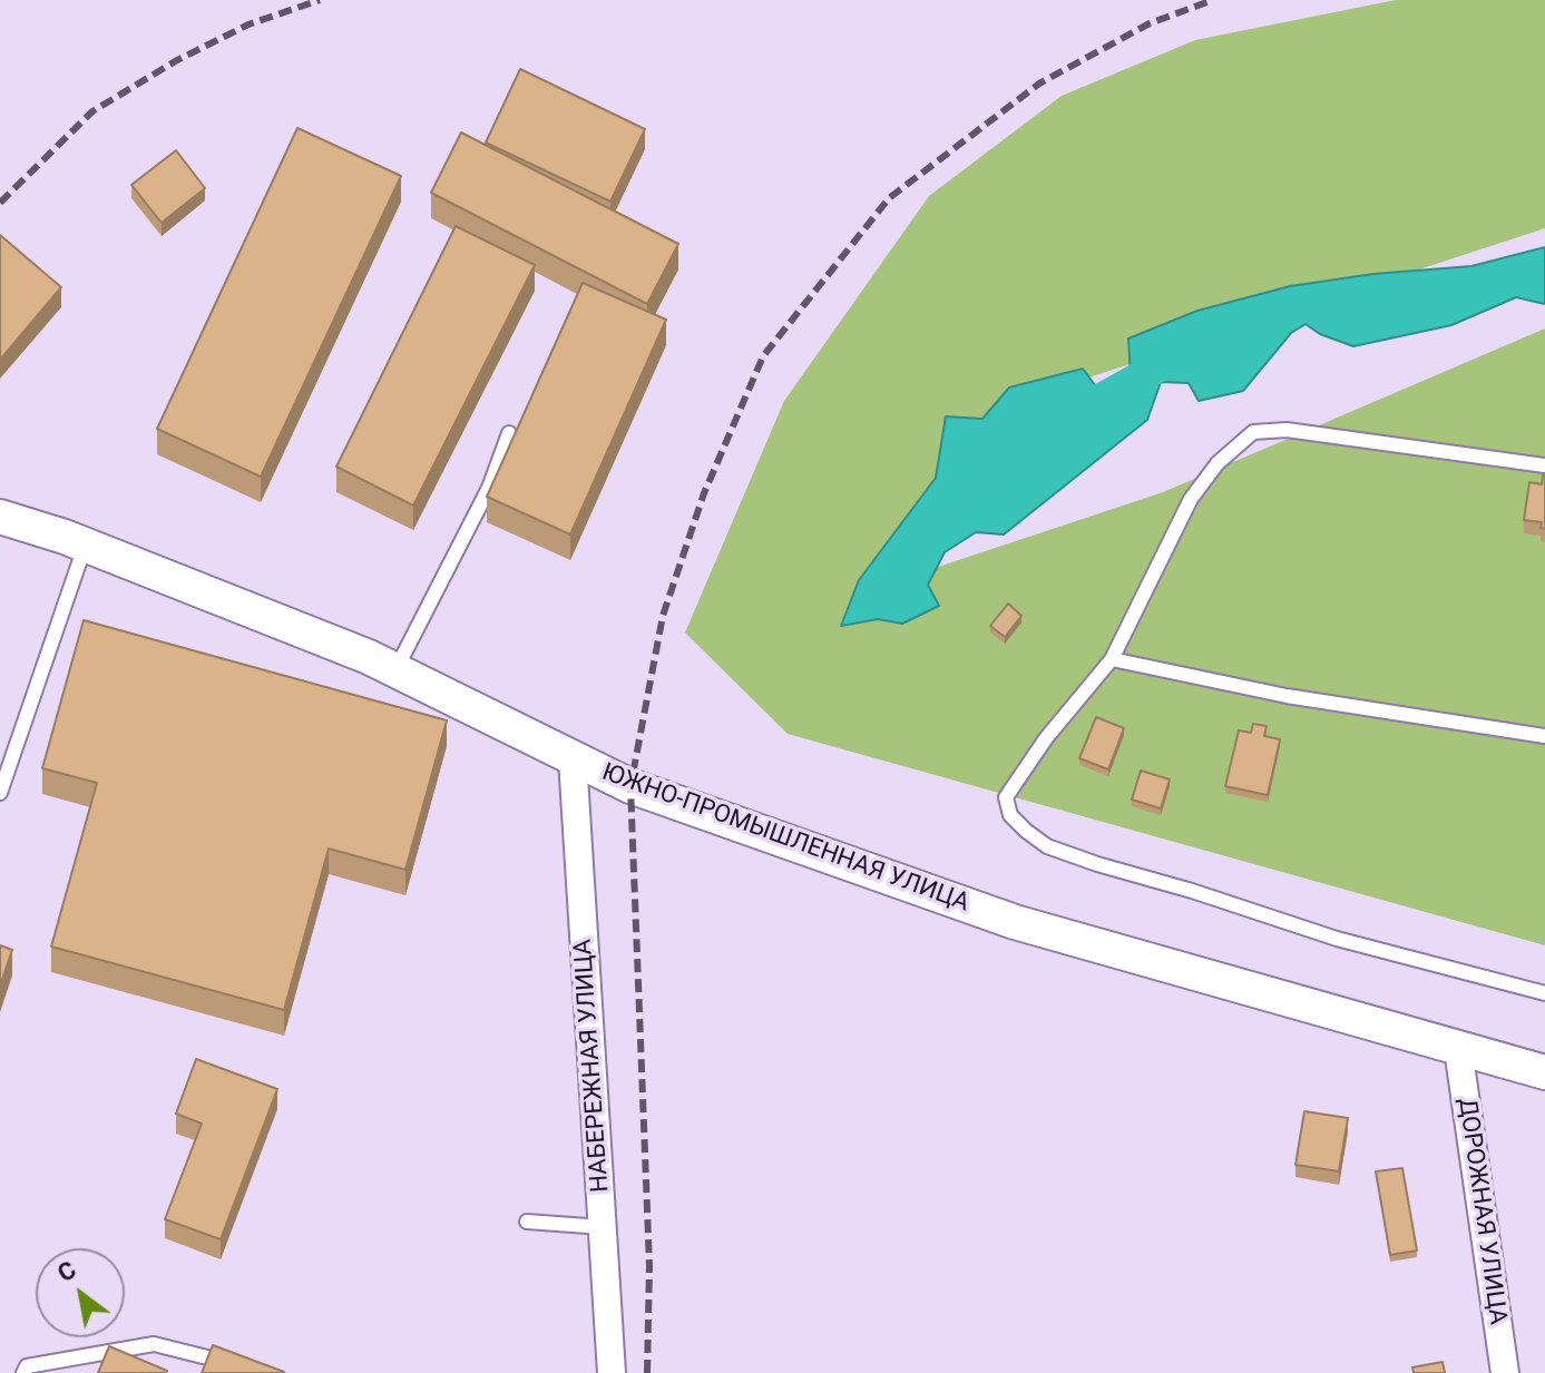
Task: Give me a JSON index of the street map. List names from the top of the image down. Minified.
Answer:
{"streets":{"street":["ЮЖНО-ПРОМЫШЛЕННАЯ УЛИЦА","НАБЕРЕЖНАЯ УЛИЦА","ДОРОЖНАЯ УЛИЦА"]},"crossings":[["ЮЖНО-ПРОМЫШЛЕННАЯ УЛИЦА","НАБЕРЕЖНАЯ УЛИЦА"],["ЮЖНО-ПРОМЫШЛЕННАЯ УЛИЦА","ДОРОЖНАЯ УЛИЦА"]],"north":"top left"}
